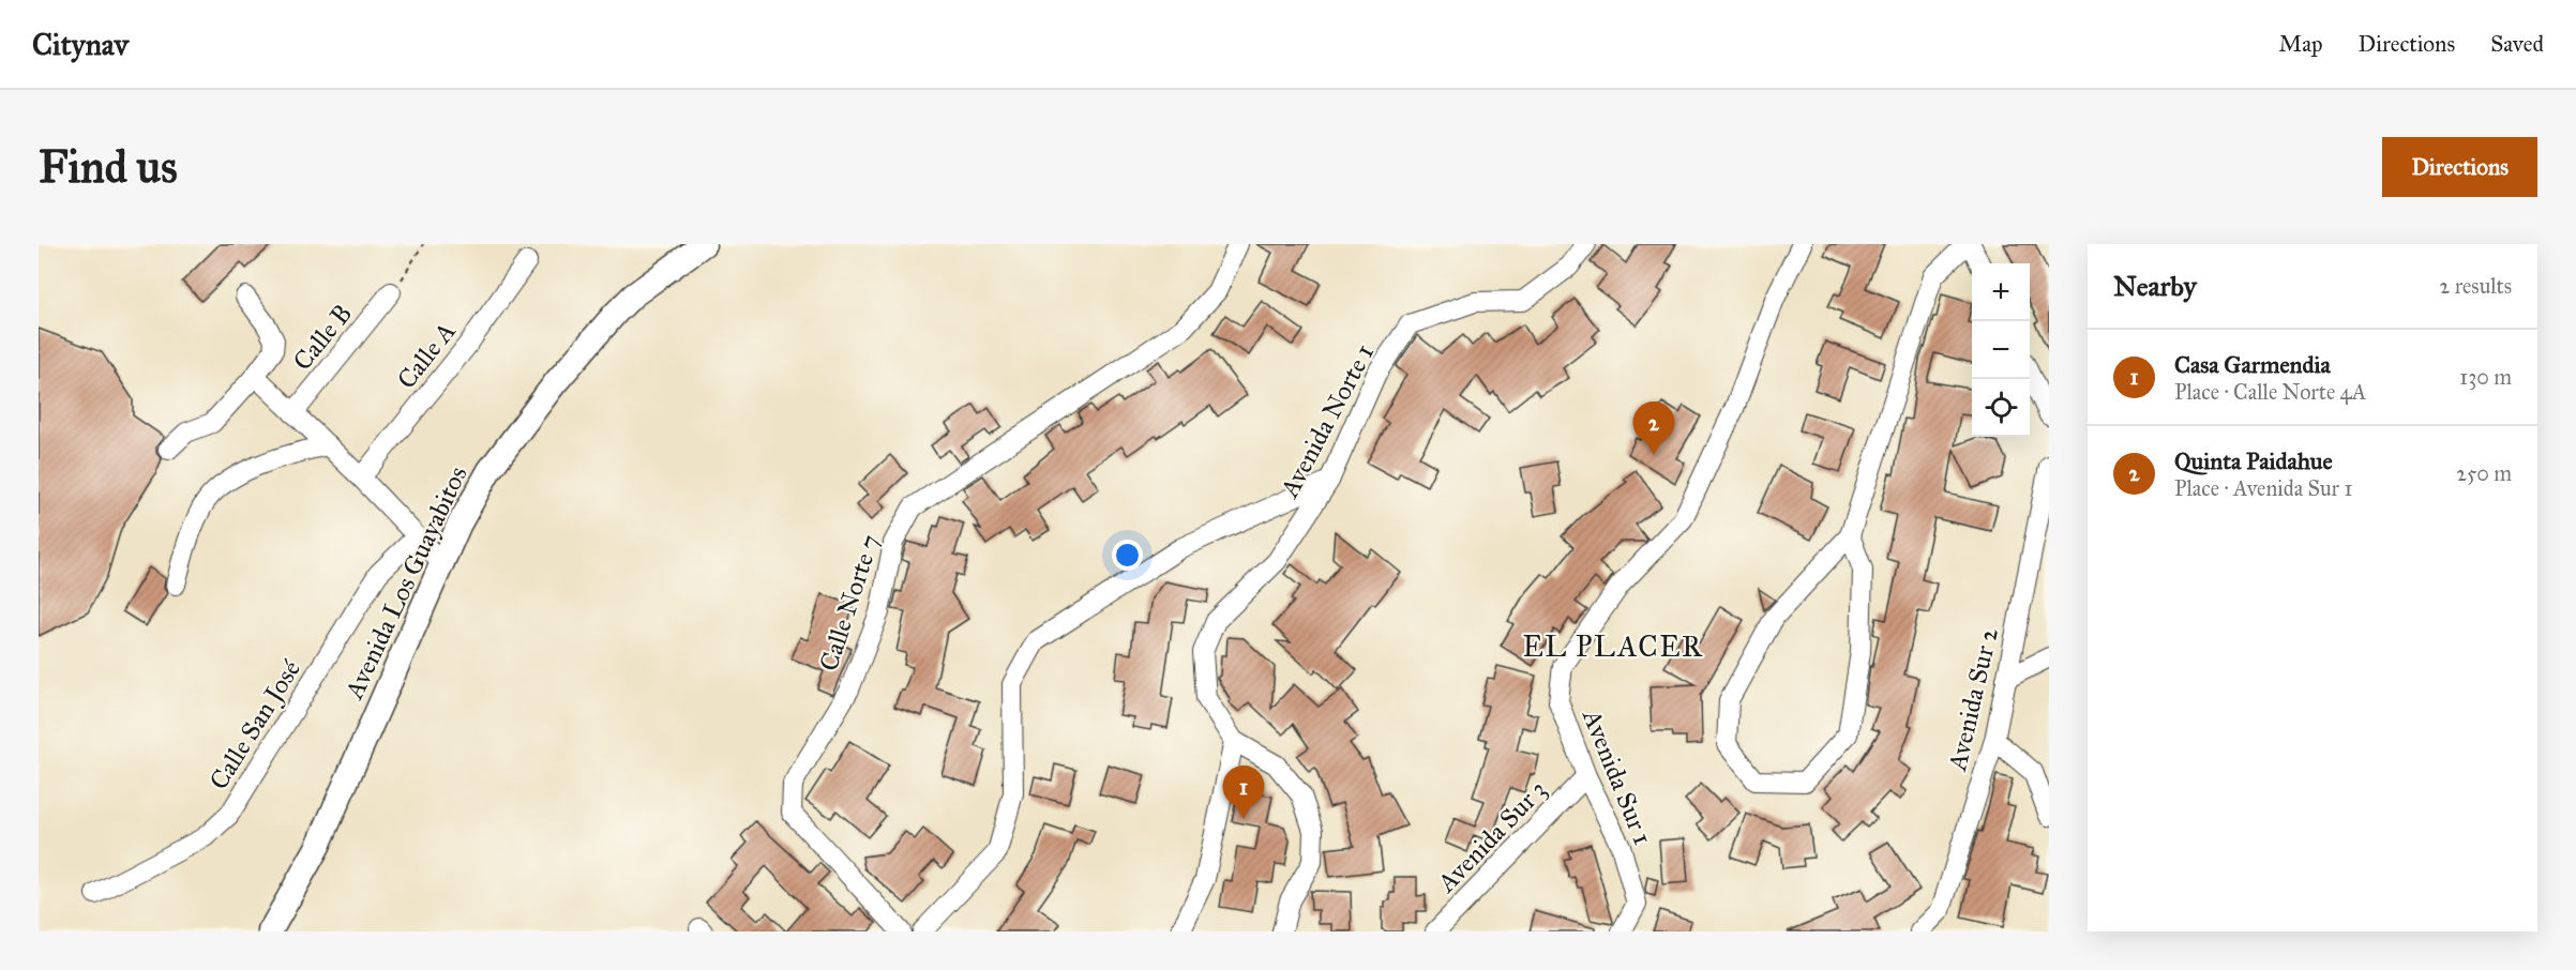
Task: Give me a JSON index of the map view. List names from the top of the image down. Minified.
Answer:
{"streets":{"main road":["Avenida Los Guayabitos"],"street":["Calle B","Calle A","Avenida Norte 1","Calle Norte 7","Avenida Sur 2","Calle San José","Avenida Sur 1","Avenida Sur 3"]},"crossings":[["Avenida Sur 1","Avenida Sur 3"]],"districts":["EL PLACER"],"page":{"header":"Citynav","nav":["Map","Directions","Saved"],"buttons":"Directions","title":"Find us","heading":["Nearby","2 results"],"map_buttons":["+","−"],"list":[{"mark":"1","name":"Casa Garmendia","note":"Place · Calle Norte 4A","value":"130 m"},{"mark":"2","name":"Quinta Paidahue","note":"Place · Avenida Sur 1","value":"250 m"}],"pins":["2","1"]}}
